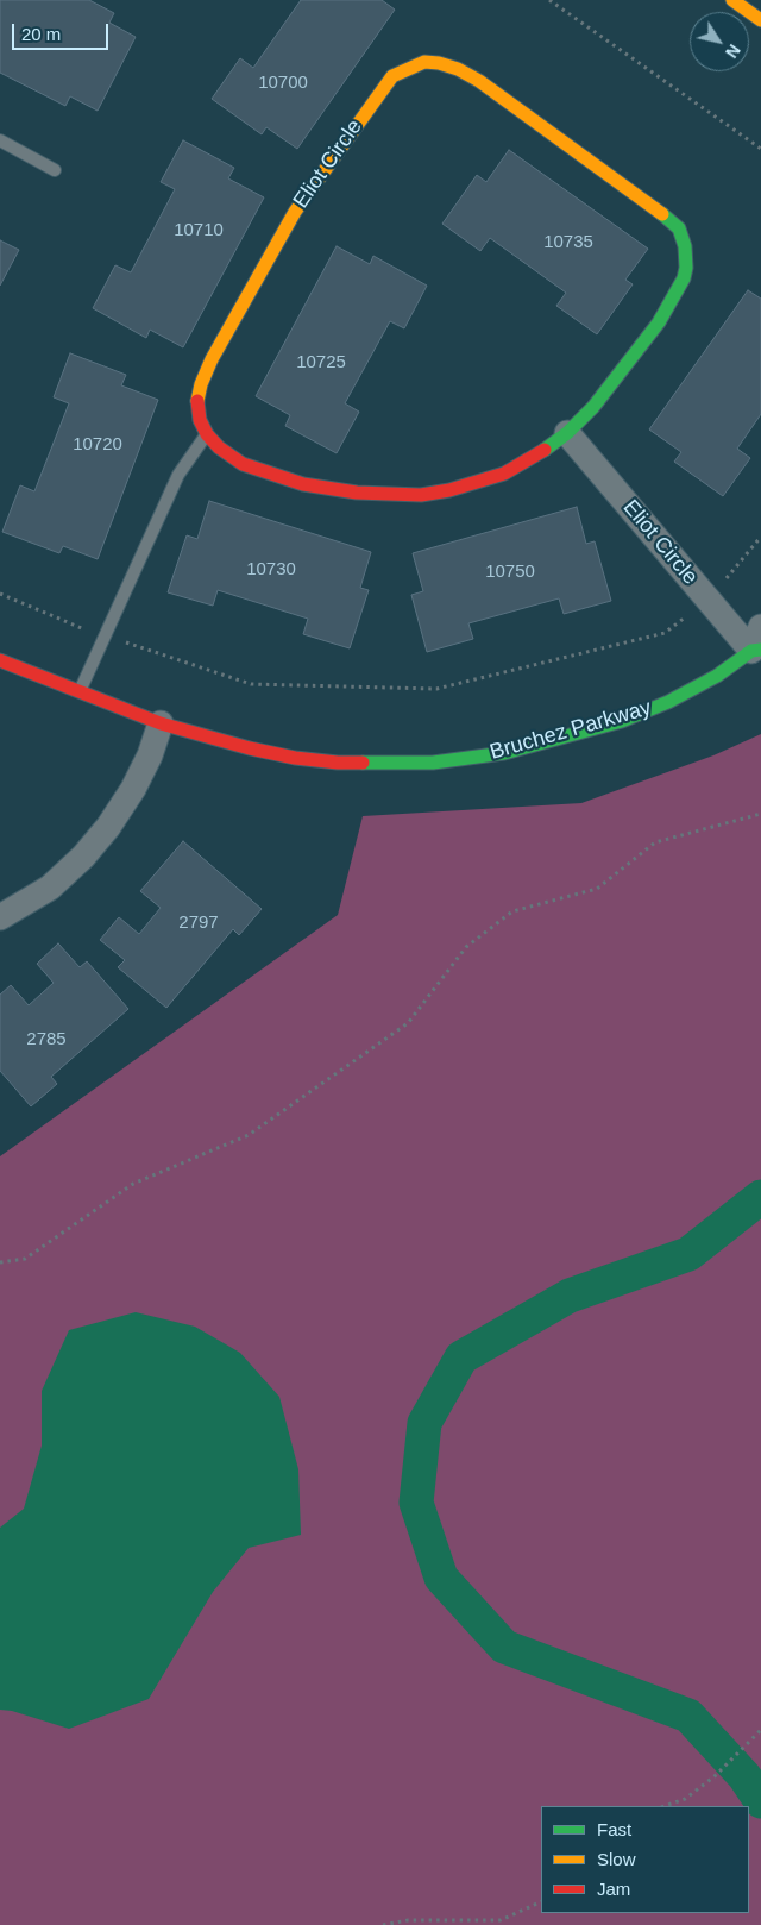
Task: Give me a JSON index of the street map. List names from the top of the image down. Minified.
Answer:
{"streets":{"street":["Eliot Circle","Bruchez Parkway"]},"crossings":[["Eliot Circle","Bruchez Parkway"]],"house_numbers":["10700","10710","10735","10725","10720","10730","10750","2797","2785"],"legend":["Fast","Slow","Jam"],"scale_bar":"20 m","north":"bottom right"}
